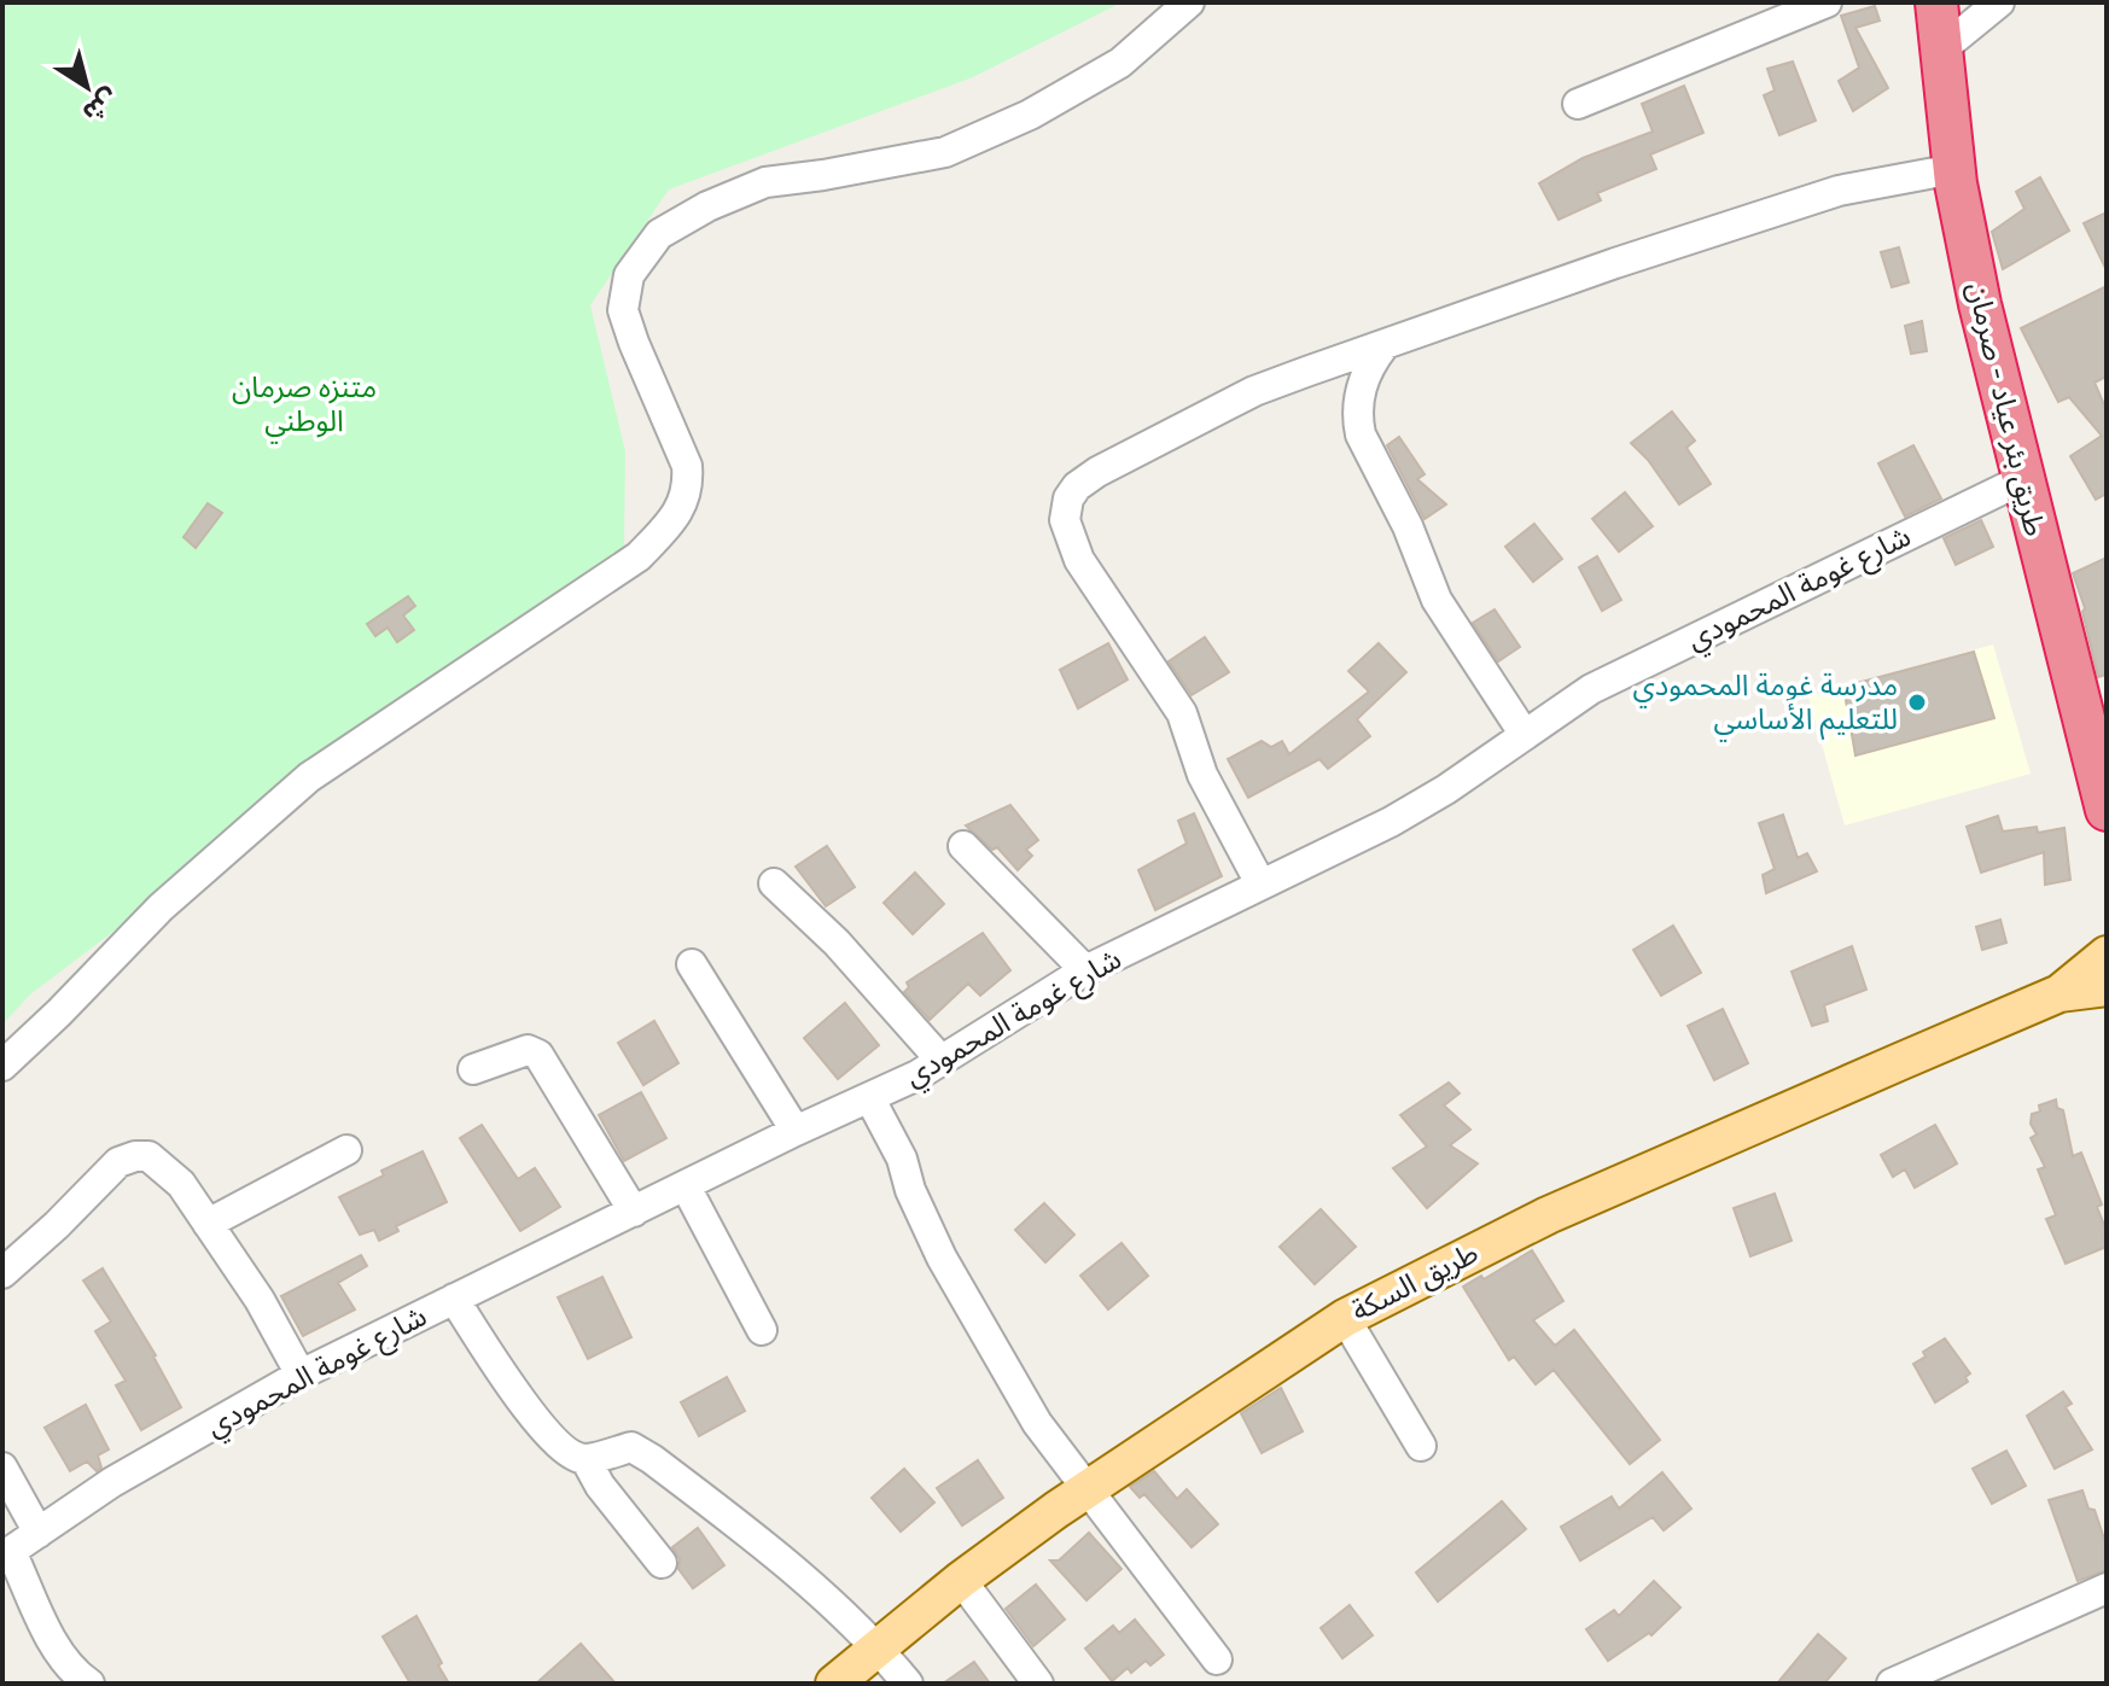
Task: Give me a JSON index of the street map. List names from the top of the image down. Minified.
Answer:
{"streets":{"highway":["طريق بئر عياد - صرمان"],"main road":["طريق السكة"],"street":["شارع غومة المحمودي"]},"crossings":[["طريق بئر عياد - صرمان","شارع غومة المحمودي"]],"parks":["متنزه صرمان الوطني"],"places":["مدرسة غومة المحمودي للتعليم الأساسي"],"north":"bottom right"}
